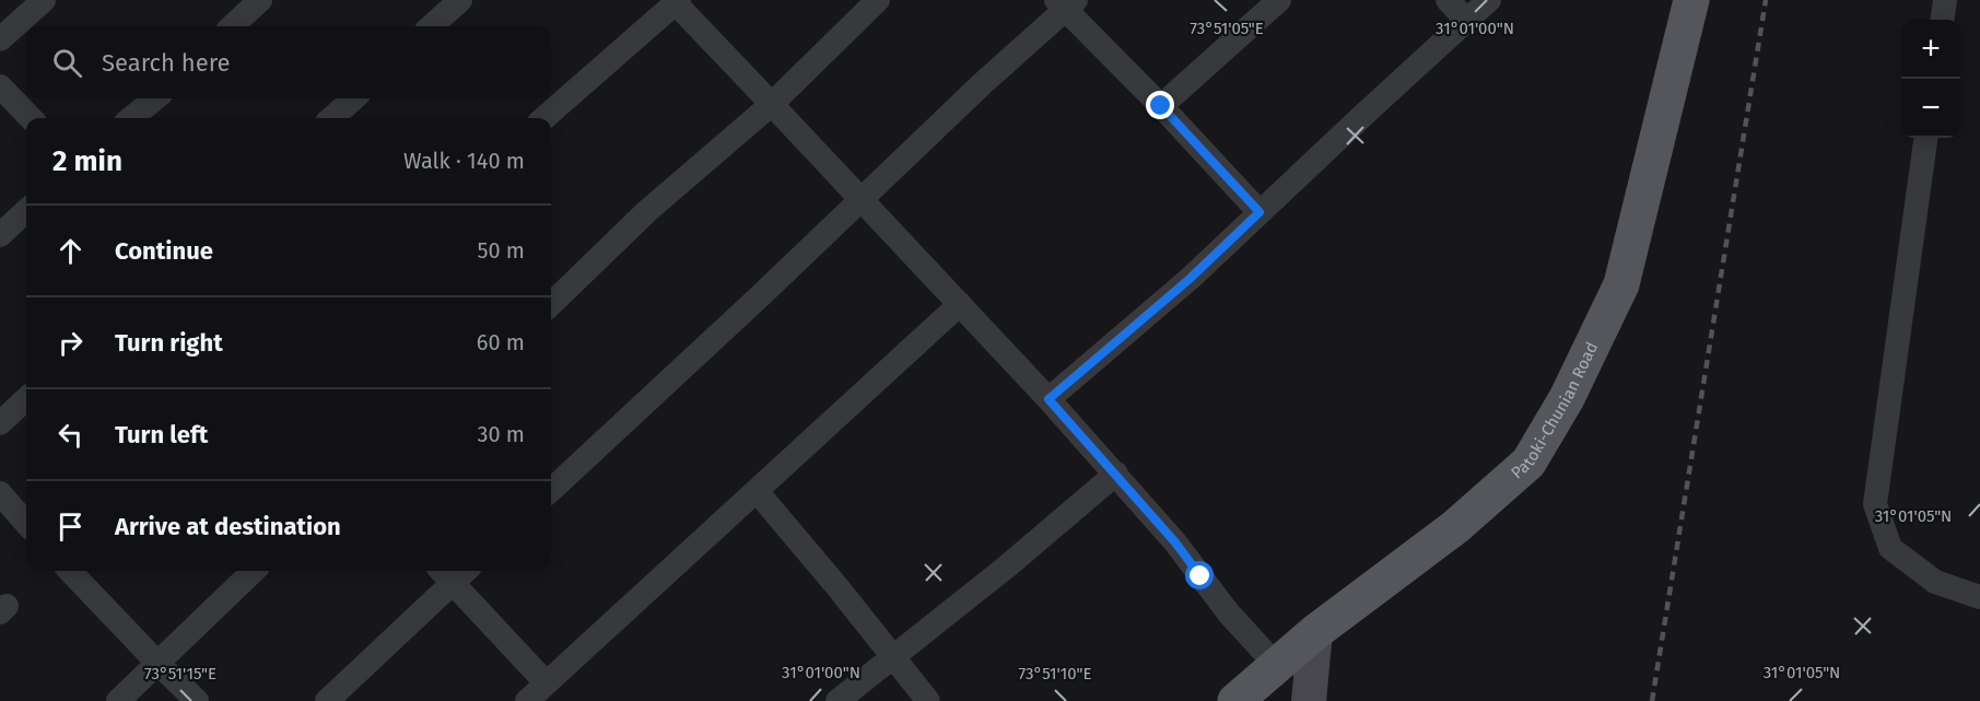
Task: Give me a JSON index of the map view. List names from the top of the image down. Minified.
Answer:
{"streets":{"main road":["Patoki-Chunian Road"]},"page":{"map_buttons":["+","−"],"search":"Search here","heading":["2 min","Walk · 140 m"],"list":[["Continue","50 m"],["Turn right","60 m"],["Turn left","30 m"],"Arrive at destination"]},"coordinates":["73°51'05\"E","31°01'00\"N","31°01'05\"N","73°51'15\"E","73°51'10\"E"]}
